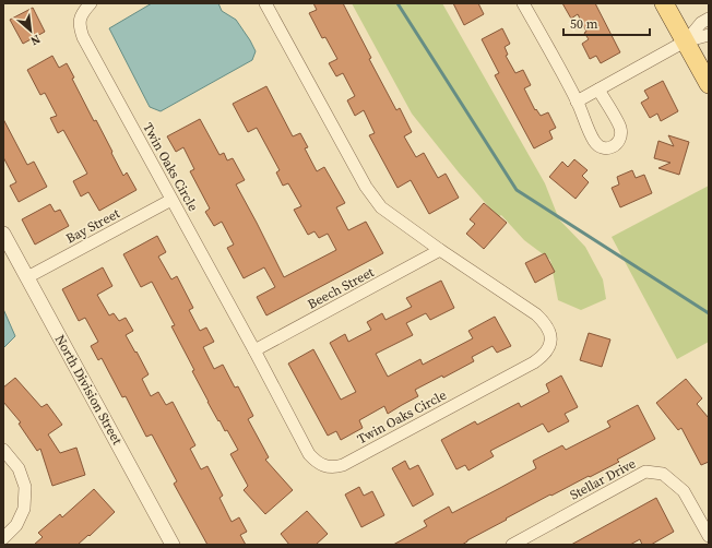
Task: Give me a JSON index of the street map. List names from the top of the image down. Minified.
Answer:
{"streets":{"street":["Twin Oaks Circle","Bay Street","Beech Street","North Division Street","Stellar Drive"]},"crossings":[["Twin Oaks Circle","Bay Street"],["Twin Oaks Circle","Beech Street"],["Bay Street","North Division Street"]],"scale_bar":"50 m","north":"bottom right"}
